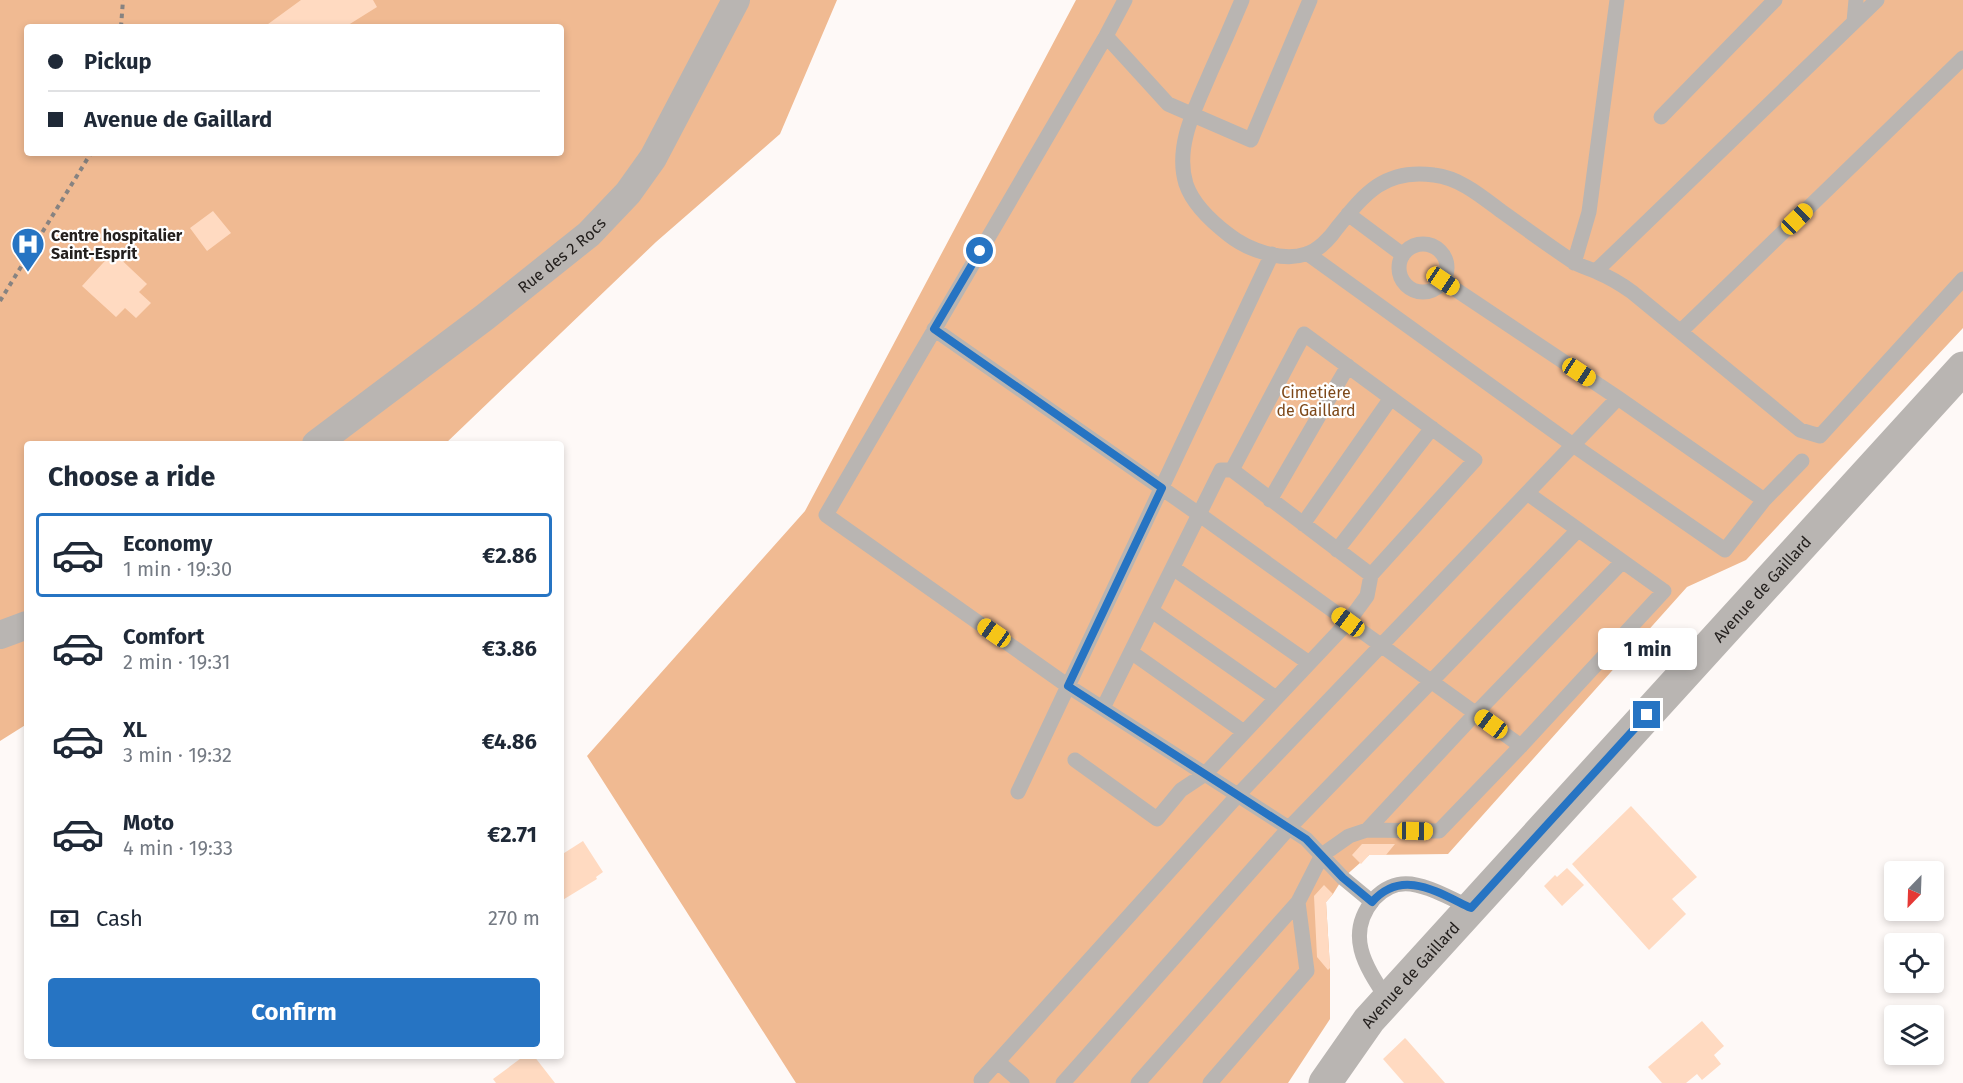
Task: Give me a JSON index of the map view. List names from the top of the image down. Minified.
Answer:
{"streets":{"street":["Rue des 2 Rocs","Avenue de Gaillard"]},"parks":["Cimetière de Gaillard"],"places":{"hospital":["Centre hospitalier Saint-Esprit"]},"north":"bottom left","page":{"banner":["Pickup","Avenue de Gaillard"],"heading":"Choose a ride","list":[{"name":"Economy","note":"1 min · 19:30","value":"€2.86"},{"name":"Comfort","note":"2 min · 19:31","value":"€3.86"},{"name":"XL","note":"3 min · 19:32","value":"€4.86"},{"name":"Moto","note":"4 min · 19:33","value":"€2.71"}],"bubble":"1 min","pay":["Cash","270 m"],"buttons":"Confirm"}}
